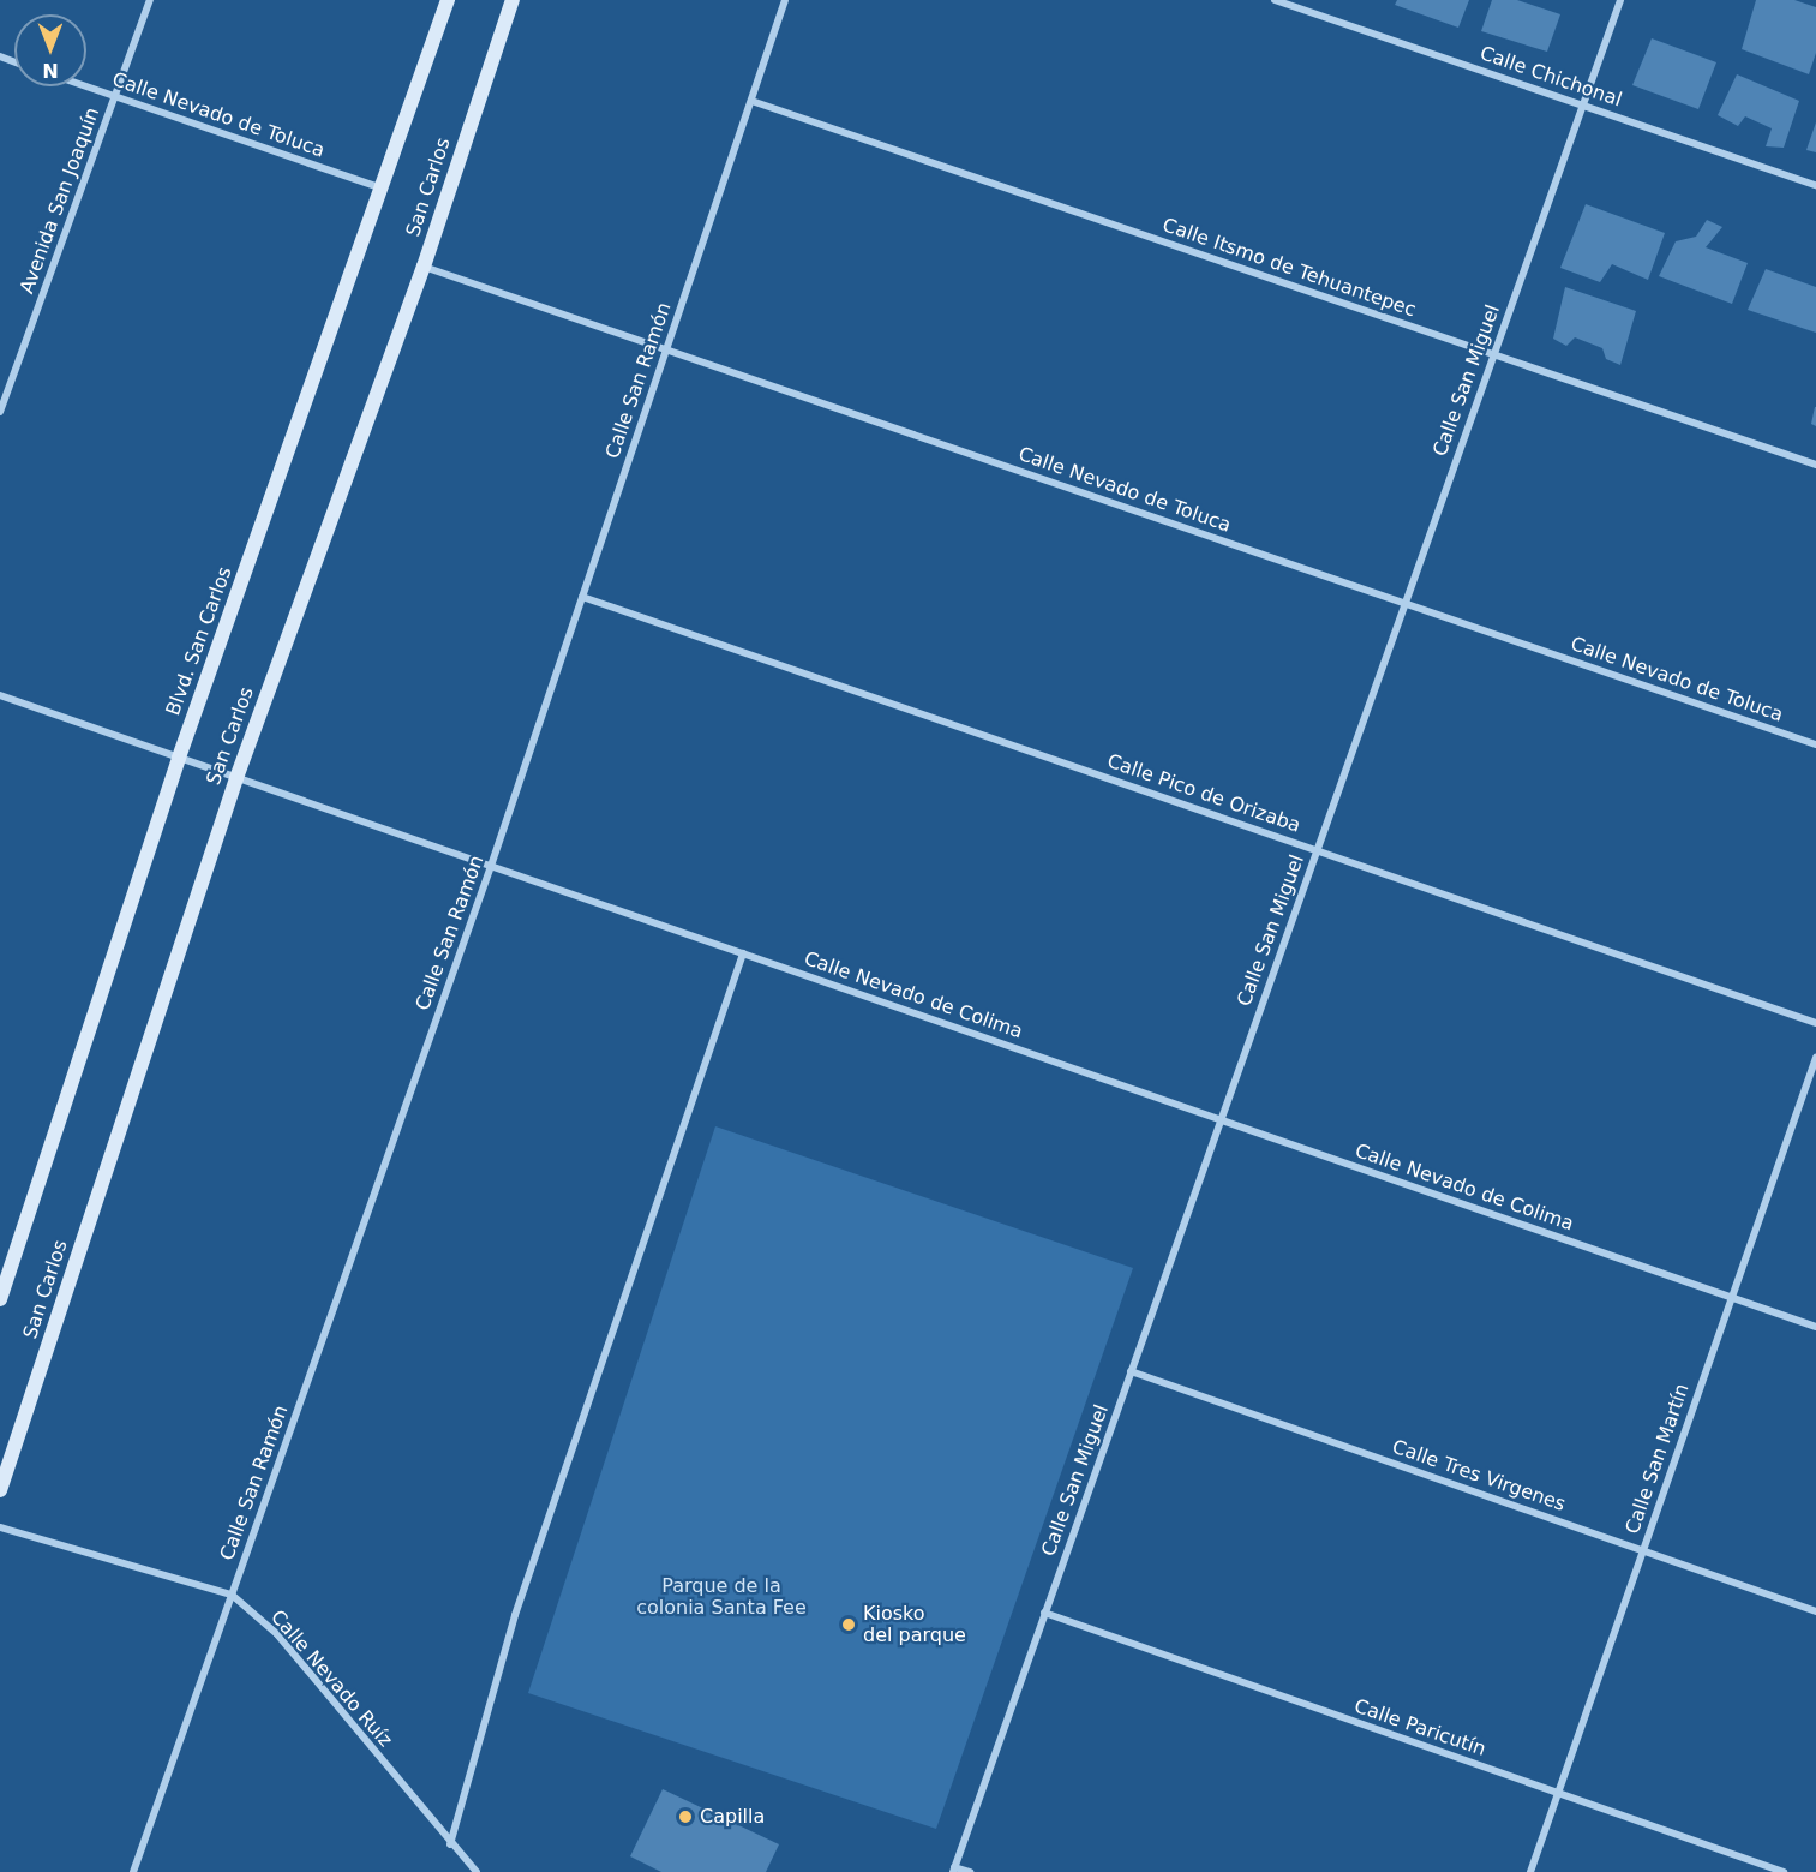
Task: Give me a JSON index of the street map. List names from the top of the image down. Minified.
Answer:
{"streets":{"main road":["San Carlos","Blvd. San Carlos"],"street":["Calle Chichonal","Calle Nevado de Toluca","Avenida San Joaquín","Calle Itsmo de Tehuantepec","Calle San Ramón","Calle San Miguel","Calle Pico de Orizaba","Calle Nevado de Colima","Calle San Martín","Calle Tres Virgenes","Calle Nevado Ruíz","Calle Paricutín"]},"crossings":[["Calle Chichonal","Calle San Miguel"],["Calle Nevado de Toluca","San Carlos"],["Calle Nevado de Toluca","Avenida San Joaquín"],["Calle Nevado de Toluca","Calle San Ramón"],["Calle Nevado de Toluca","Calle San Miguel"],["Calle Nevado de Toluca","Blvd. San Carlos"],["San Carlos","Calle Nevado de Colima"],["Calle Itsmo de Tehuantepec","Calle San Ramón"],["Calle Itsmo de Tehuantepec","Calle San Miguel"],["Calle San Ramón","Calle Pico de Orizaba"],["Calle San Ramón","Calle Nevado de Colima"],["Calle San Ramón","Calle Nevado Ruíz"],["Calle San Miguel","Calle Pico de Orizaba"],["Calle San Miguel","Calle Nevado de Colima"],["Calle San Miguel","Calle Tres Virgenes"],["Calle San Miguel","Calle Paricutín"],["Blvd. San Carlos","Calle Nevado de Colima"],["Calle Nevado de Colima","Calle San Martín"],["Calle San Martín","Calle Tres Virgenes"],["Calle San Martín","Calle Paricutín"]],"parks":["Parque de la colonia Santa Fee"],"places":["Kiosko del parque","Capilla"],"north":"bottom"}
